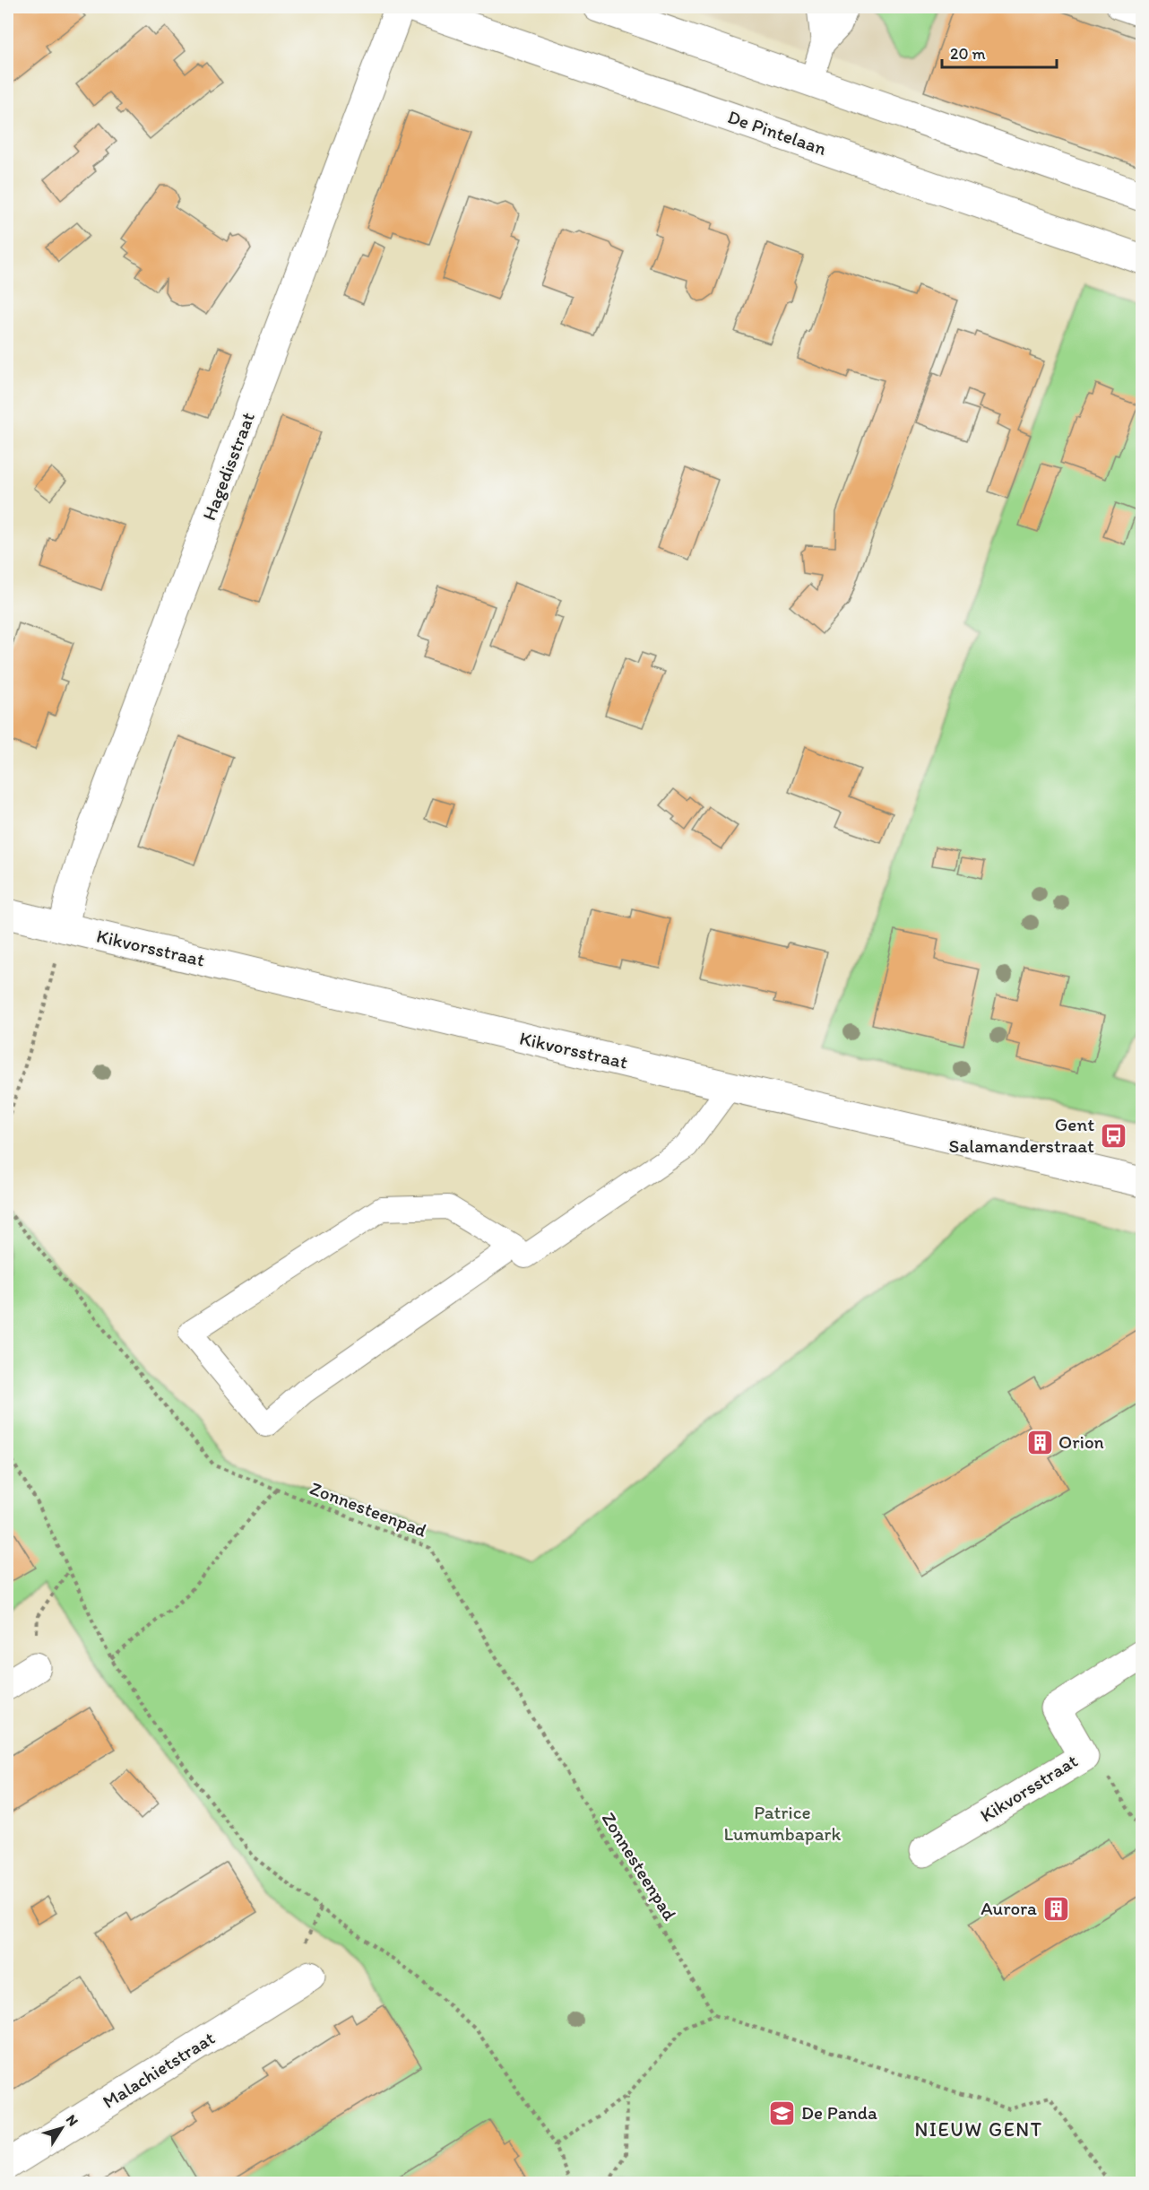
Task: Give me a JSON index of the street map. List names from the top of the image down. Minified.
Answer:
{"streets":{"street":["De Pintelaan","Hagedisstraat","Kikvorsstraat","Malachietstraat"],"path":["Zonnesteenpad"]},"crossings":[["Hagedisstraat","Kikvorsstraat"]],"districts":["NIEUW GENT"],"parks":["Patrice Lumumbapark"],"places":{"bus stop":["Gent Salamanderstraat"],"building":["Orion","Aurora"],"school or university":["De Panda"]},"scale_bar":"20 m","north":"top right"}
